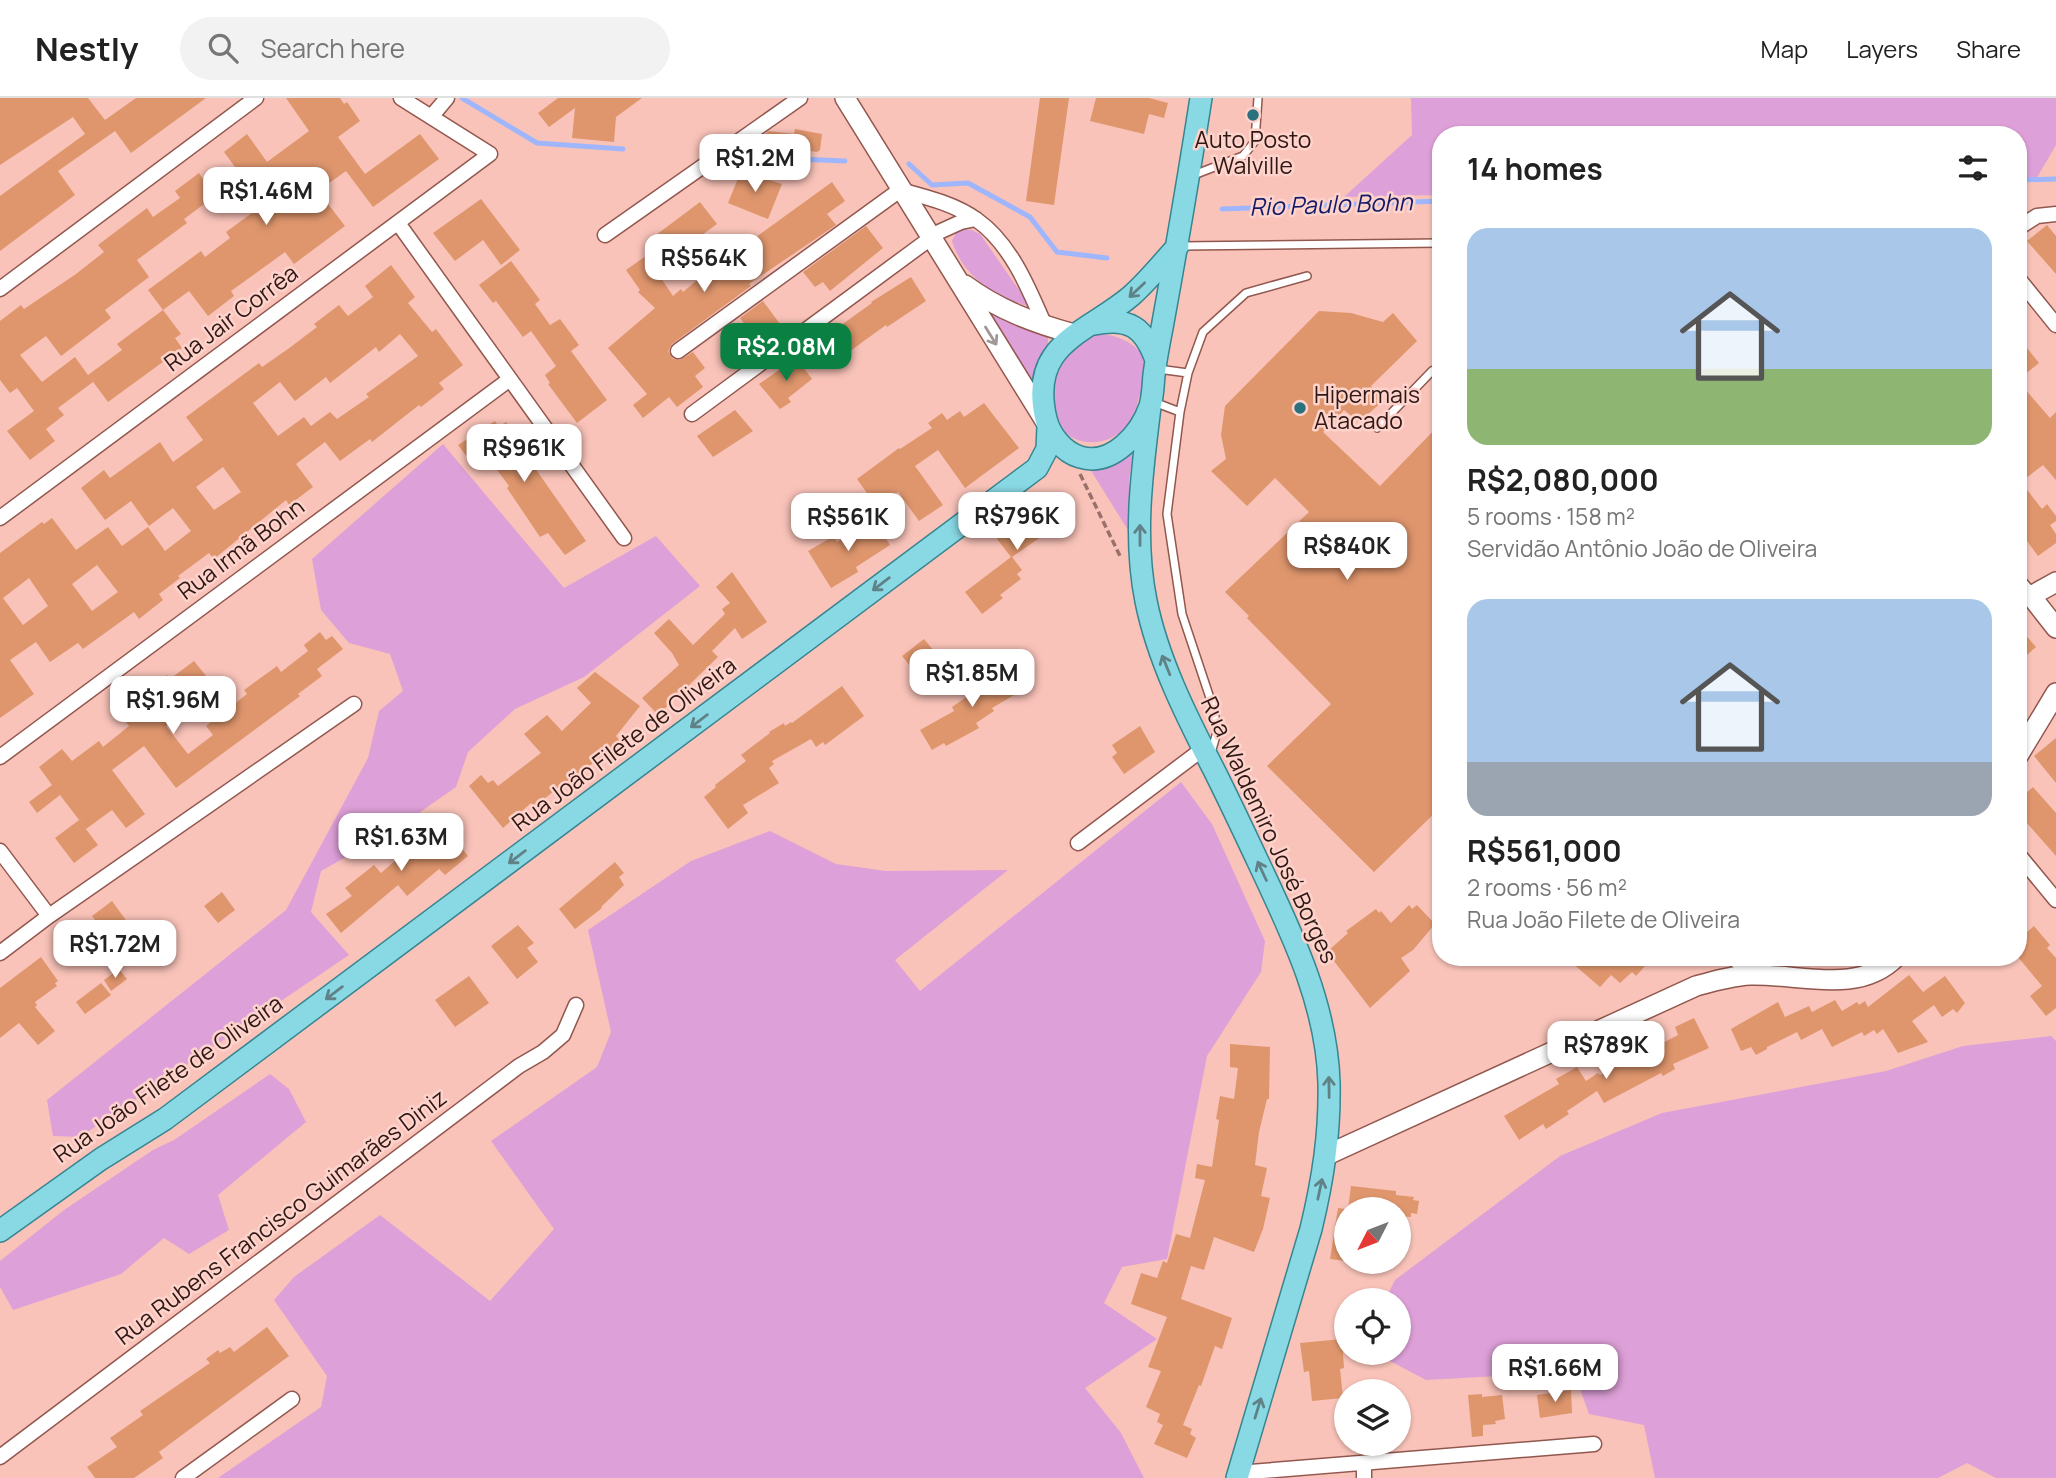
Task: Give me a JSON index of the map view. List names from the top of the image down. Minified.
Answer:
{"streets":{"main road":["Rua João Filete de Oliveira","Rua Waldemiro José Borges"],"street":["Rua Jair Corrêa","Rua Irmã Bohn","Rua Rubens Francisco Guimarães Diniz"]},"crossings":[["Rua João Filete de Oliveira","Rua Waldemiro José Borges"]],"one_way":["Rua João Filete de Oliveira","Rua Waldemiro José Borges"],"water":["Rio Paulo Bohn"],"places":["Auto Posto Walville","Hipermais Atacado"],"north":"bottom left","page":{"header":"Nestly","search":"Search here","nav":["Map","Layers","Share"],"heading":"14 homes","price":["R$1.2M","R$1.46M","R$564K","R$2.08M","R$961K","R$796K","R$561K","R$840K","R$1.85M","R$1.96M","R$1.63M","R$1.72M","R$789K","R$1.66M"],"list":[{"name":"R$2,080,000","note":"5 rooms · 158 m² · Servidão Antônio João de Oliveira"},{"name":"R$561,000","note":"2 rooms · 56 m² · Rua João Filete de Oliveira"}]}}
